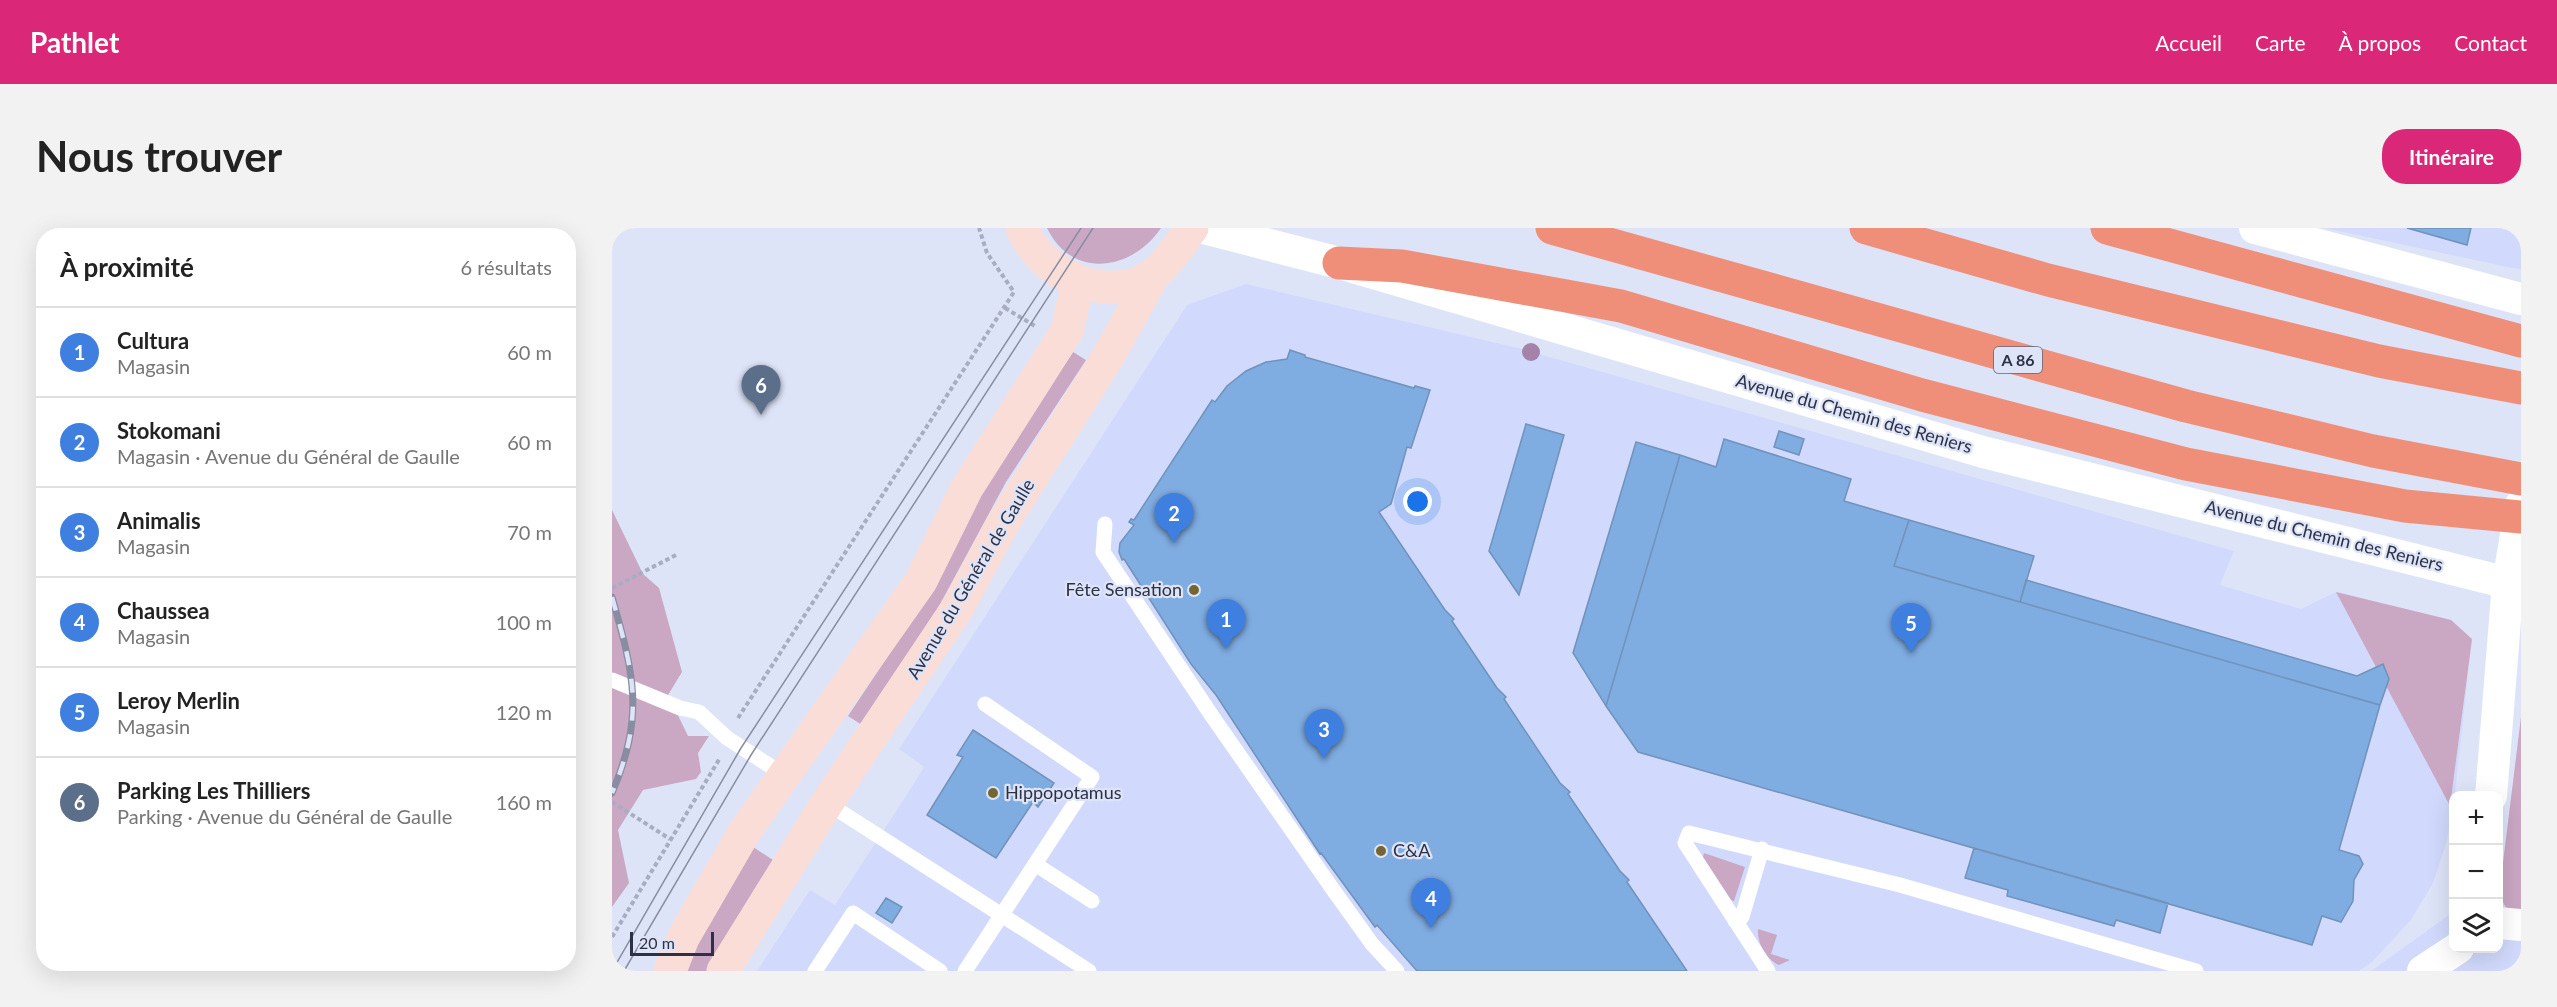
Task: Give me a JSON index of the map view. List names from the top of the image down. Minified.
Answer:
{"streets":{"highway":["A 86"],"main road":["Avenue du Général de Gaulle"],"street":["Avenue du Chemin des Reniers"]},"places":["Fête Sensation","Hippopotamus","C&A"],"scale_bar":"20 m","page":{"header":"Pathlet","nav":["Accueil","Carte","À propos","Contact"],"buttons":"Itinéraire","title":"Nous trouver","heading":["À proximité","6 résultats"],"list":[{"mark":"1","name":"Cultura","note":"Magasin","value":"60 m"},{"mark":"2","name":"Stokomani","note":"Magasin · Avenue du Général de Gaulle","value":"60 m"},{"mark":"3","name":"Animalis","note":"Magasin","value":"70 m"},{"mark":"4","name":"Chaussea","note":"Magasin","value":"100 m"},{"mark":"5","name":"Leroy Merlin","note":"Magasin","value":"120 m"},{"mark":"6","name":"Parking Les Thilliers","note":"Parking · Avenue du Général de Gaulle","value":"160 m"}],"pins":["6","2","1","5","3","4"],"map_buttons":["+","−"],"scale":"20 m"}}
